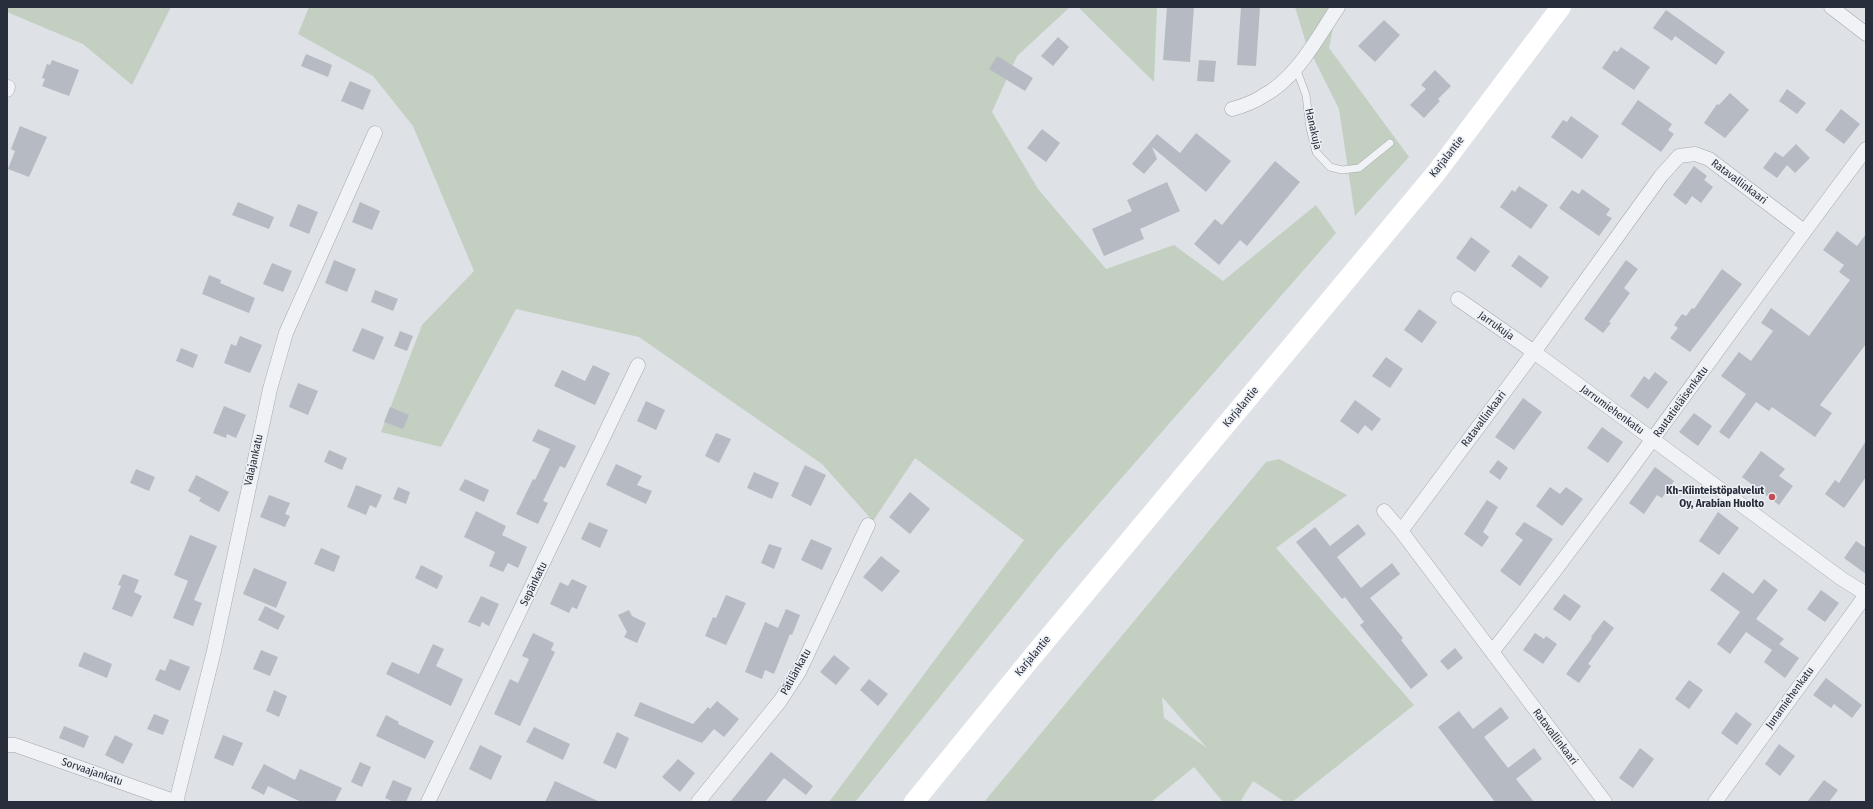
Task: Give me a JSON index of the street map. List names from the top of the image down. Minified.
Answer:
{"streets":{"main road":["Karjalantie"],"street":["Ratavallinkaari","Jarrukuja","Rautatieläisenkatu","Jarrumiehenkatu","Valajankatu","Sepänkatu","Pätilänkatu","Junamiehenkatu","Sorvaajankatu"],"lane":["Hanakuja"]},"crossings":[["Ratavallinkaari","Jarrukuja"],["Ratavallinkaari","Rautatieläisenkatu"],["Ratavallinkaari","Jarrumiehenkatu"],["Jarrukuja","Jarrumiehenkatu"],["Rautatieläisenkatu","Jarrumiehenkatu"],["Jarrumiehenkatu","Junamiehenkatu"],["Valajankatu","Sorvaajankatu"]],"places":["Kh-Kiinteistöpalvelut Oy, Arabian Huolto"]}
